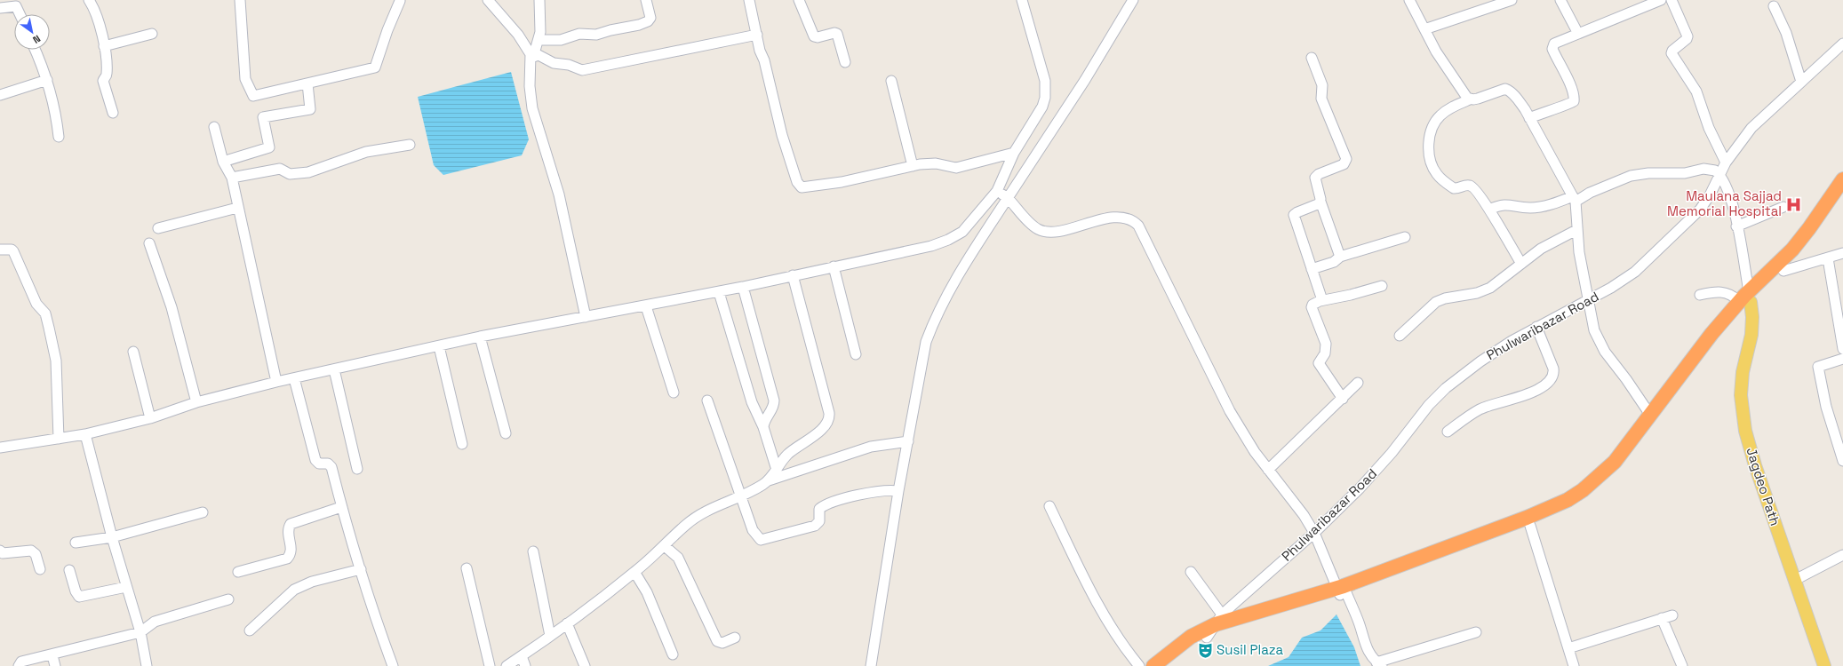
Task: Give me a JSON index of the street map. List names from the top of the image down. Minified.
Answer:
{"streets":{"main road":["Jagdeo Path"],"street":["Phulwaribazar Road"]},"places":{"hospital":["Maulana Sajjad Memorial Hospital"],"theatre":["Susil Plaza"]},"north":"bottom right"}
